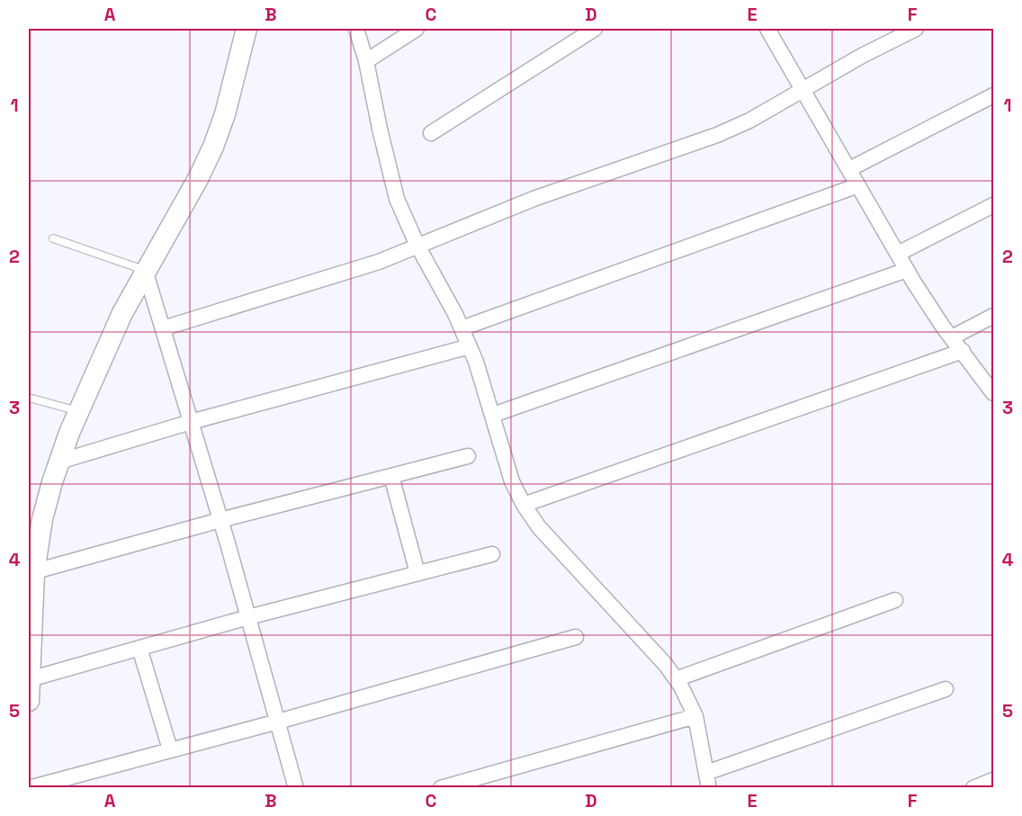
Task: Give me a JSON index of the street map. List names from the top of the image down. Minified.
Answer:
{"grid":{"columns":["A","B","C","D","E","F"],"rows":["1","2","3","4","5"]}}
